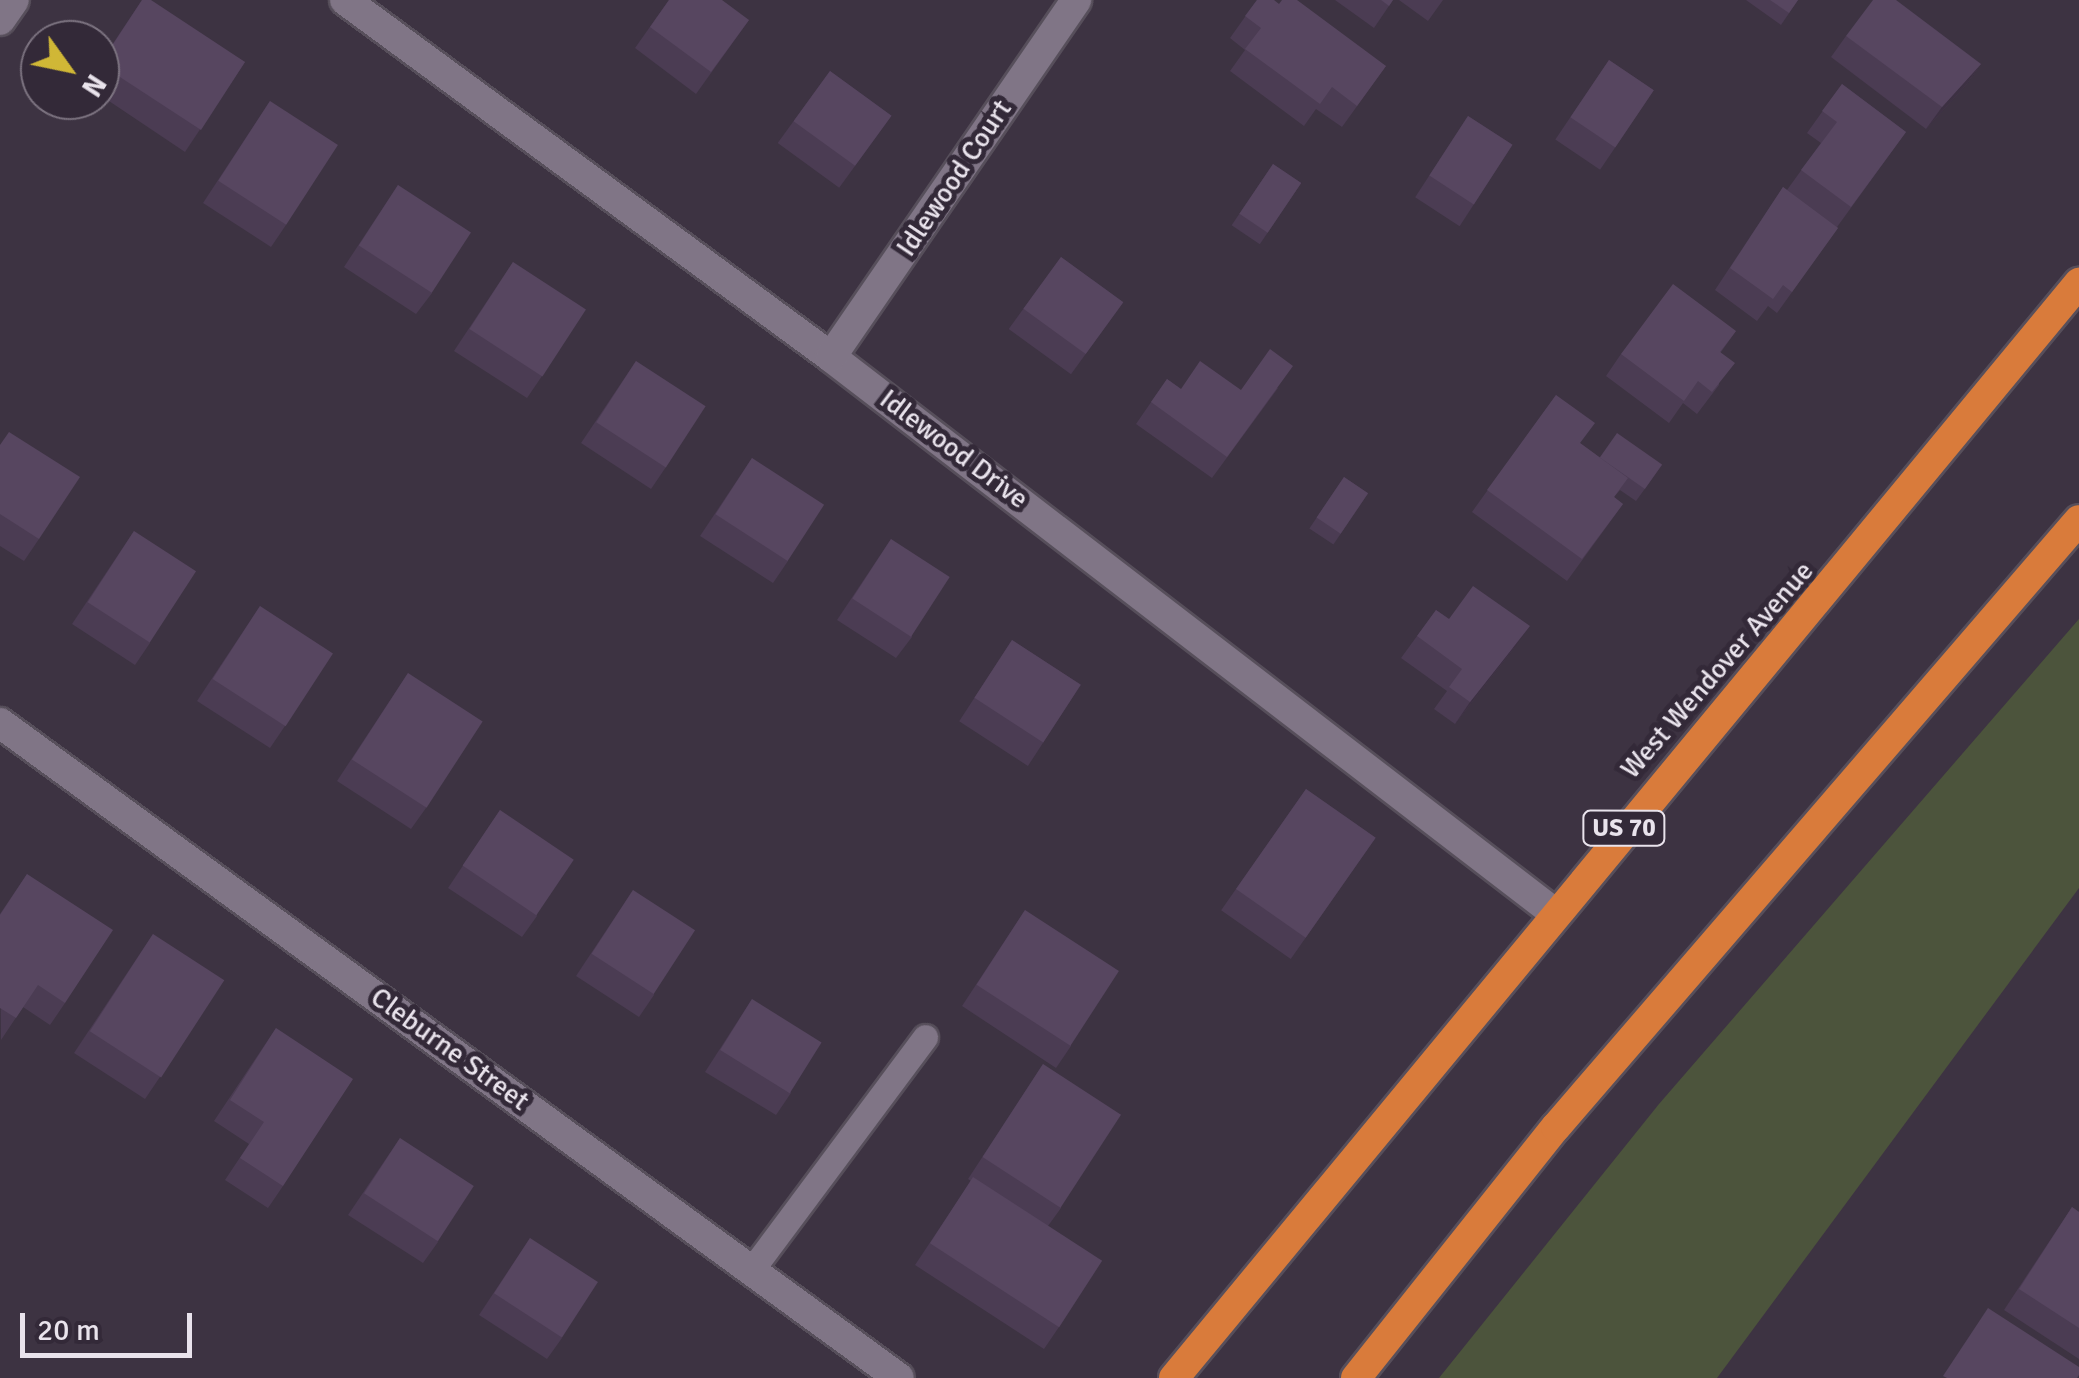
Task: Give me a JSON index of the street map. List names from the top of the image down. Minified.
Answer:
{"streets":{"highway":["West Wendover Avenue","US 70"],"street":["Idlewood Court","Idlewood Drive","Cleburne Street"]},"crossings":[["Idlewood Court","Idlewood Drive"],["Idlewood Drive","West Wendover Avenue"]],"scale_bar":"20 m","north":"bottom right"}
